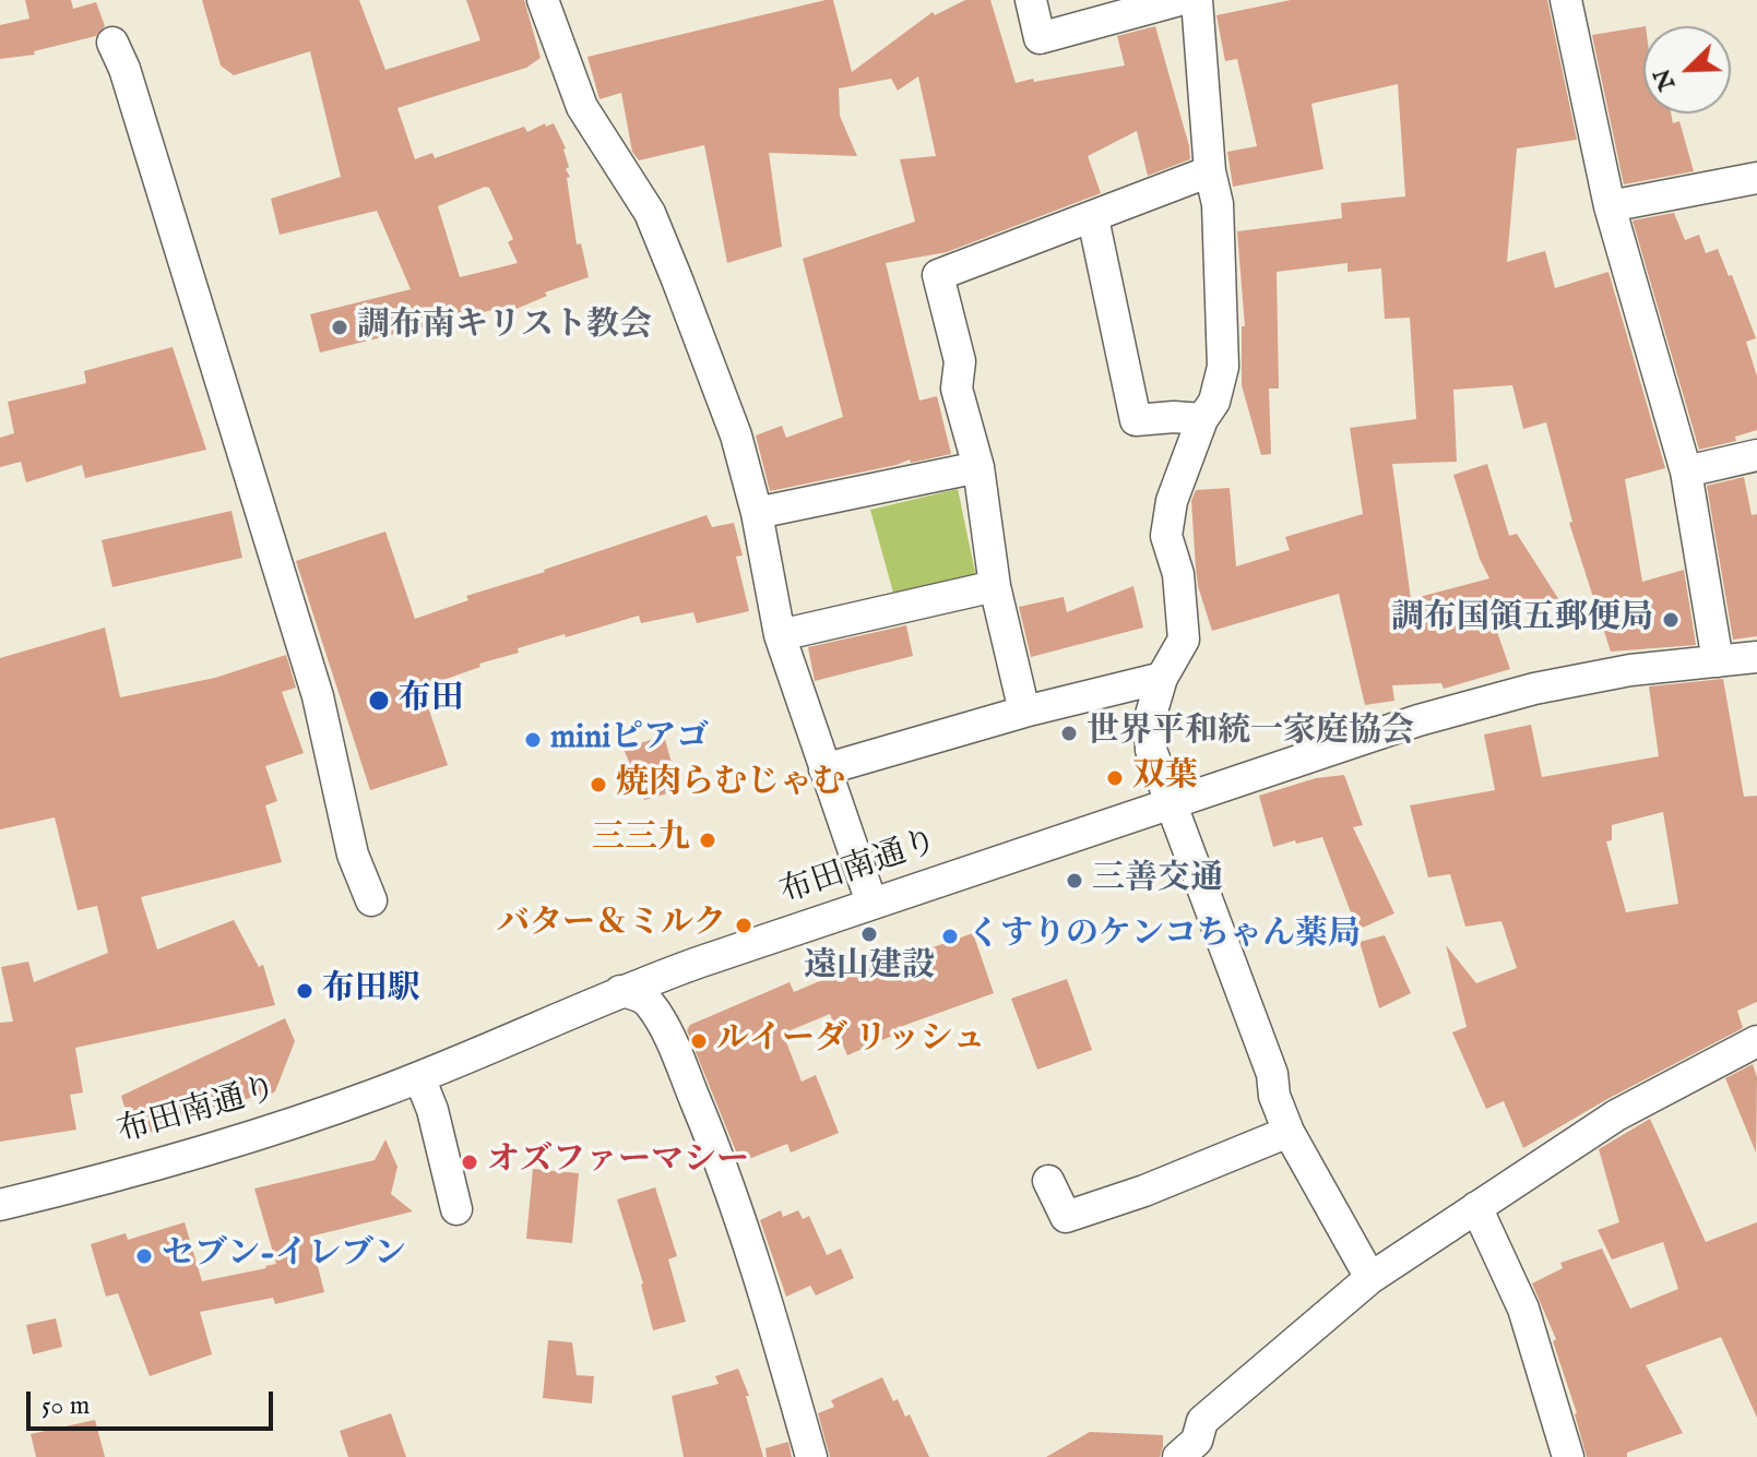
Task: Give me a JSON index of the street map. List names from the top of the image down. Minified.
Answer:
{"streets":{"street":["布田南通り"]},"places":["調布南キリスト教会","調布国領五郵便局","布田","世界平和統一家庭協会","miniピアゴ","双葉","焼肉らむじゃむ","三三九","三善交通","バター＆ミルク","遠山建設","くすりのケンコちゃん薬局","布田駅","ルイーダ リッシュ","オズファーマシー","セブン-イレブン"],"scale_bar":"50 m","north":"bottom left"}
